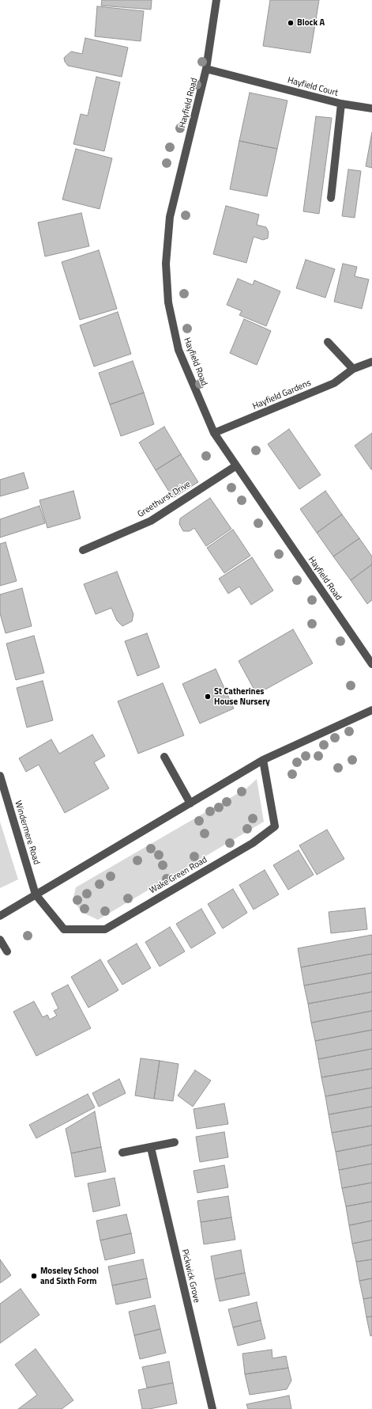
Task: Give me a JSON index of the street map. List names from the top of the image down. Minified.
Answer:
{"streets":{"street":["Hayfield Court","Hayfield Road","Hayfield Gardens","Greethurst Drive","Windermere Road","Wake Green Road","Pickwick Grove"]},"crossings":[["Hayfield Court","Hayfield Road"],["Hayfield Road","Hayfield Gardens"],["Hayfield Road","Greethurst Drive"],["Windermere Road","Wake Green Road"]],"places":["Block A","St Catherines House Nursery","Moseley School and Sixth Form"]}
